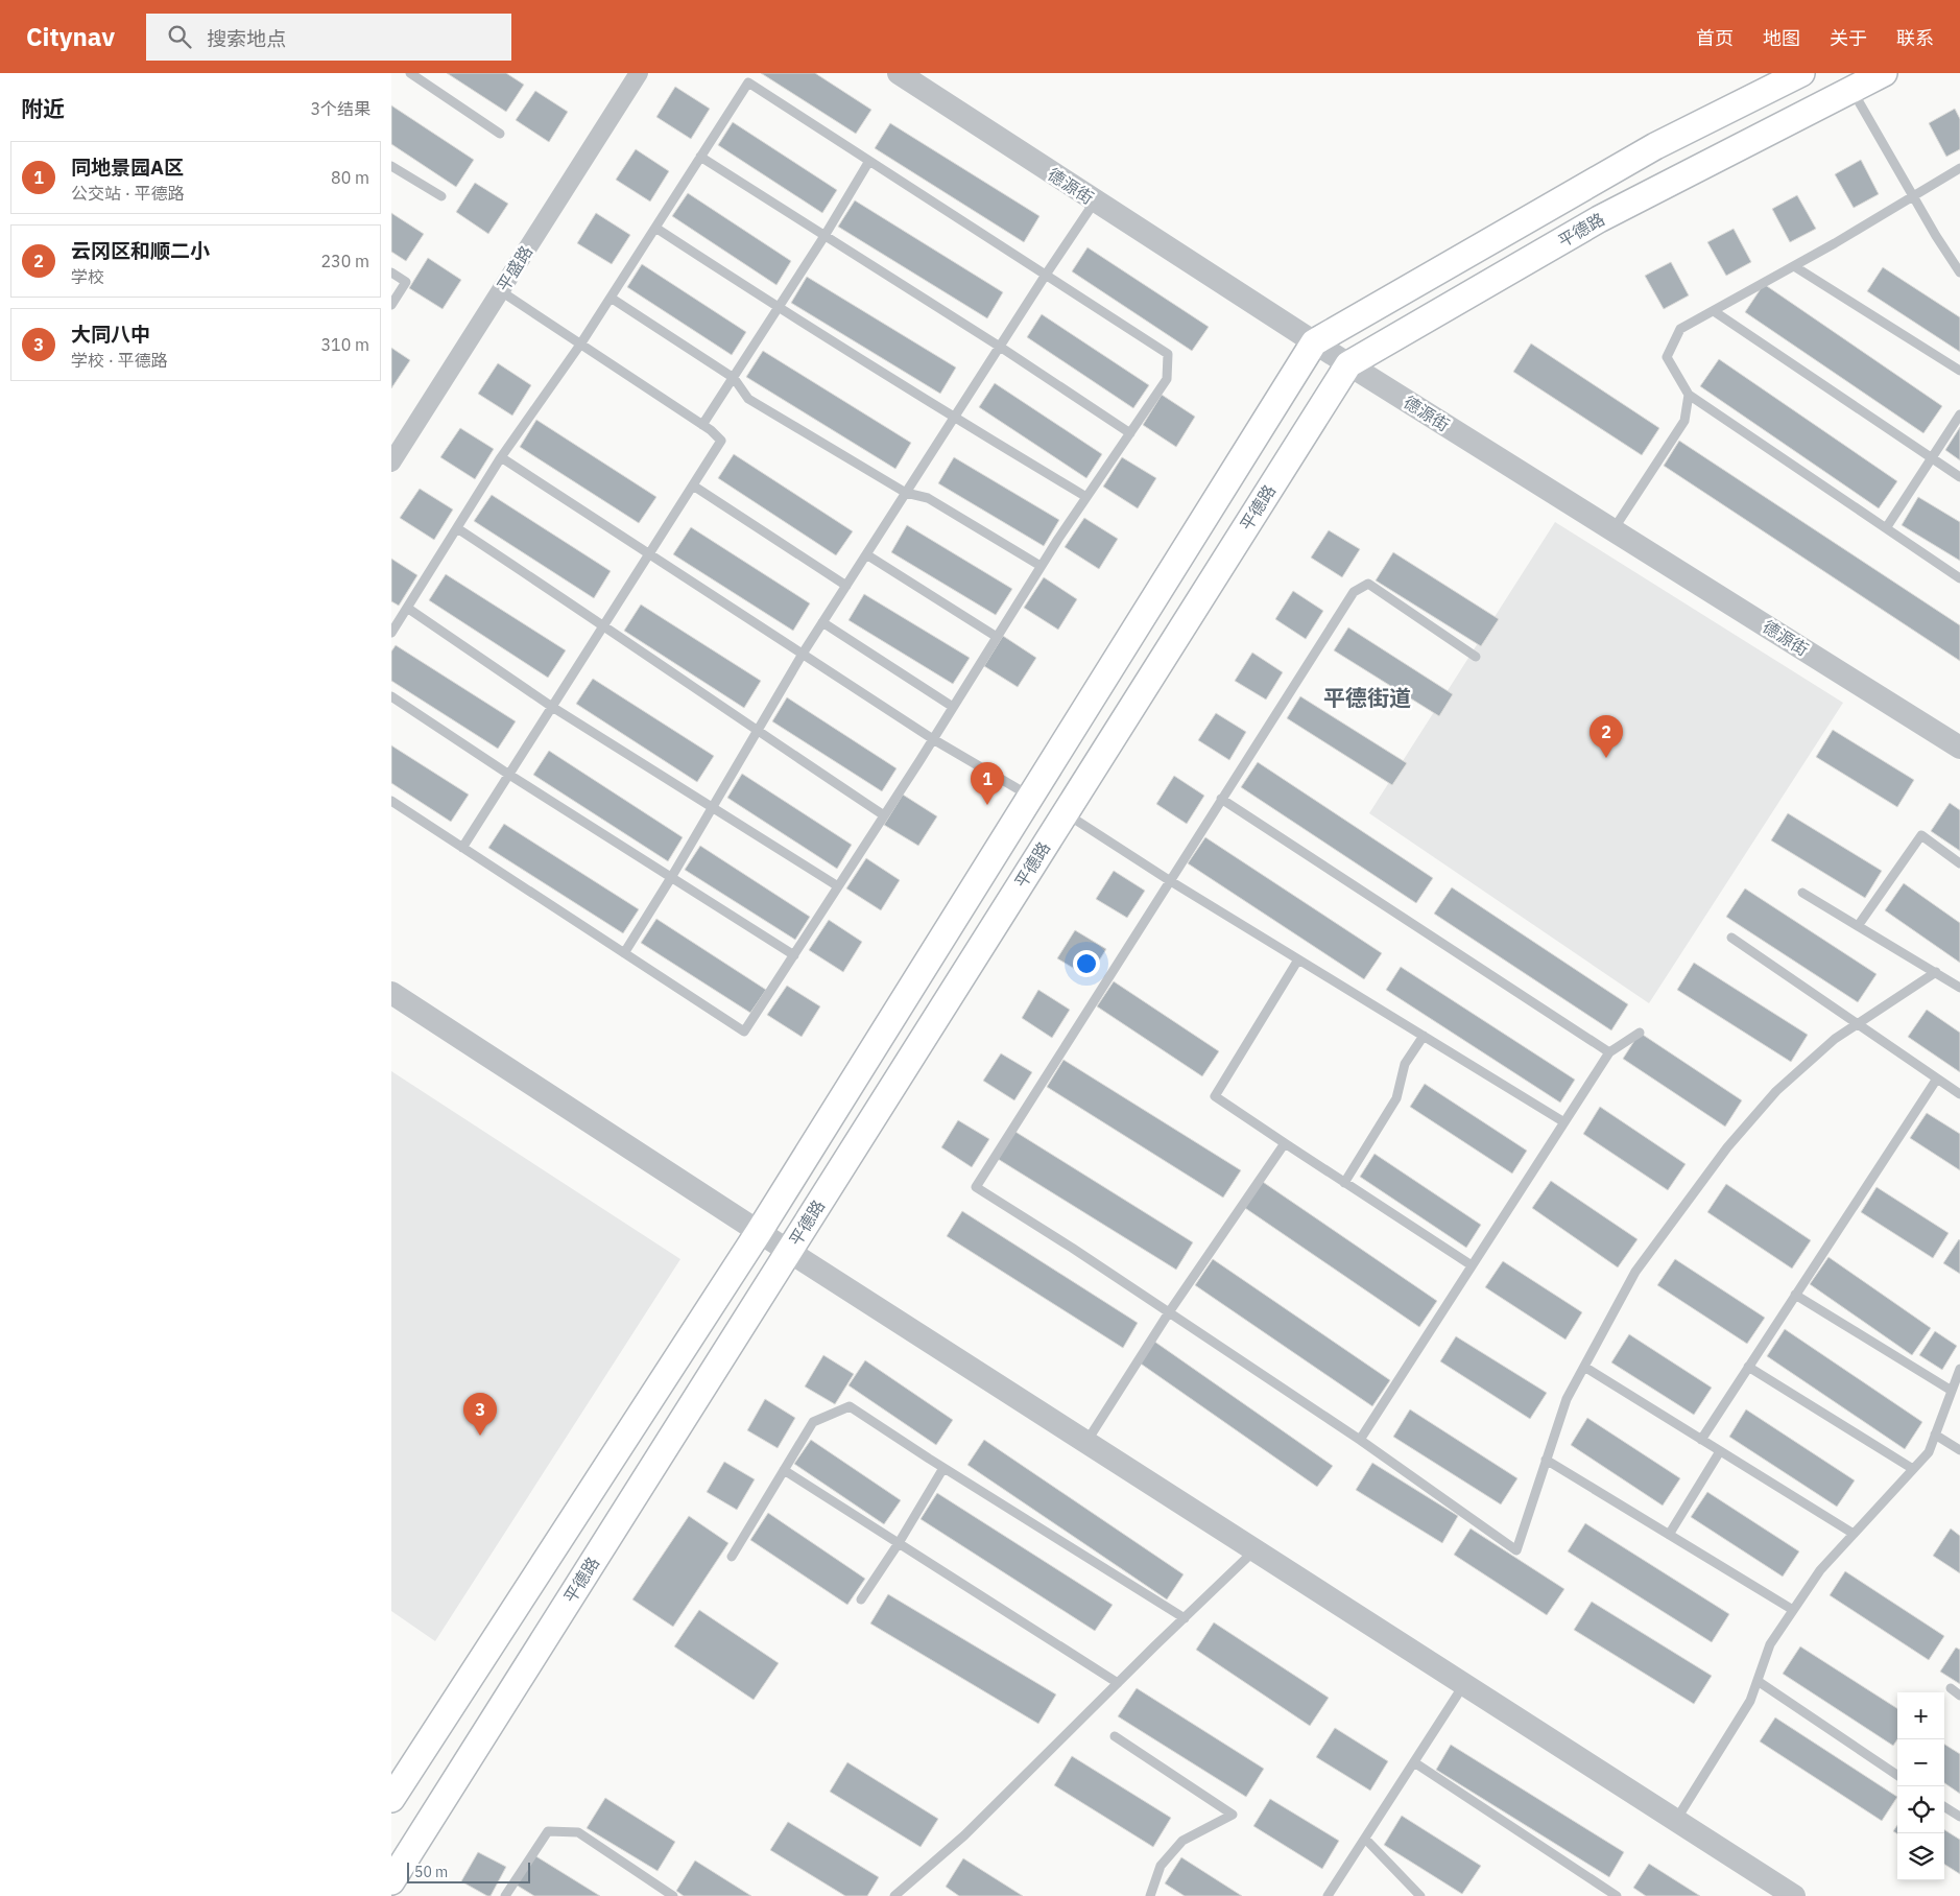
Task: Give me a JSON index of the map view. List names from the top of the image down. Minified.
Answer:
{"streets":{"main road":["平德路"],"street":["德源街","平盛路"]},"crossings":[["德源街","平德路"]],"districts":["平德街道"],"scale_bar":"50 m","page":{"header":"Citynav","search":"搜索地点","nav":["首页","地图","关于","联系"],"heading":["附近","3个结果"],"list":[{"mark":"1","name":"同地景园A区","note":"公交站 · 平德路","value":"80 m"},{"mark":"2","name":"云冈区和顺二小","note":"学校","value":"230 m"},{"mark":"3","name":"大同八中","note":"学校 · 平德路","value":"310 m"}],"pins":["2","1","3"],"map_buttons":["+","−"],"scale":"50 m"}}
